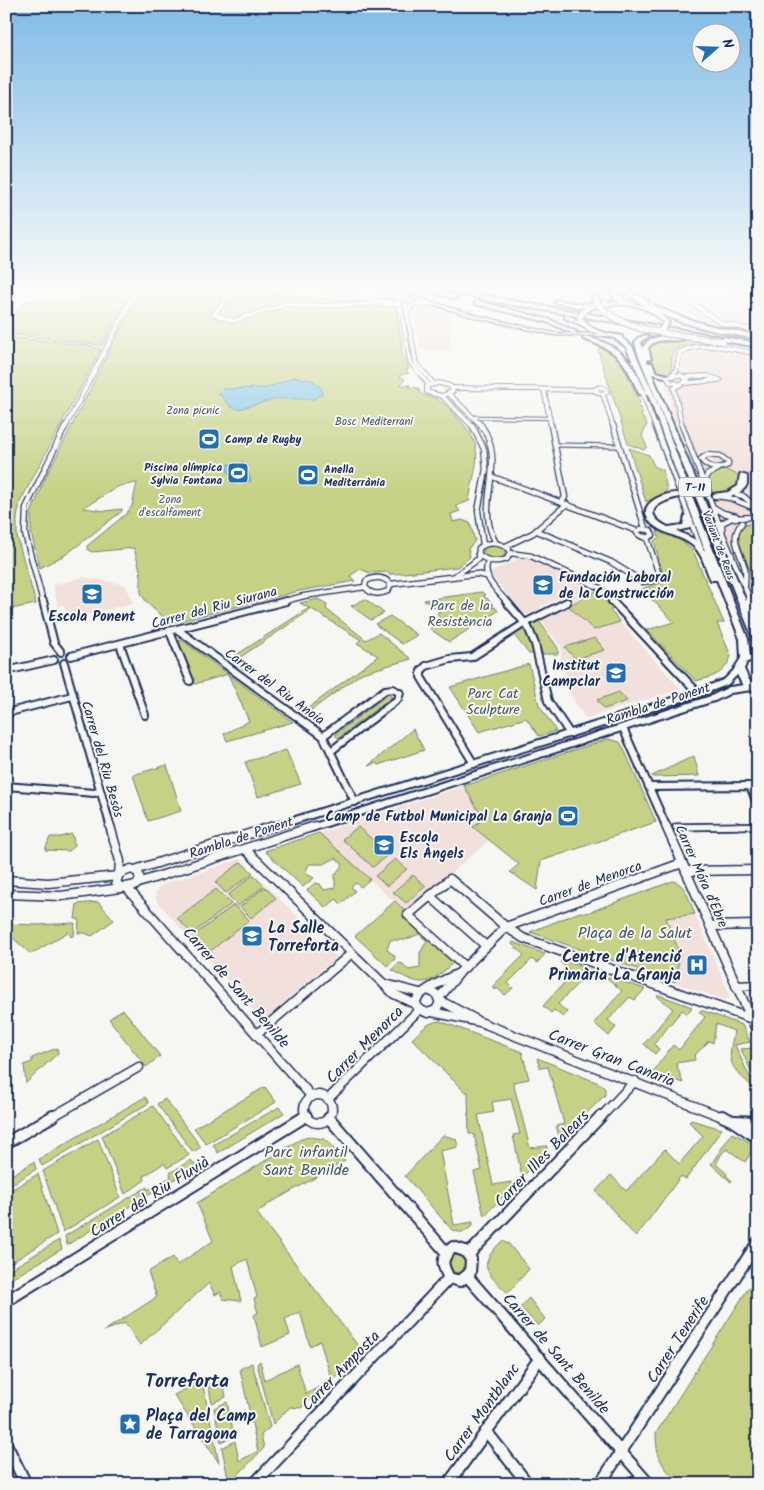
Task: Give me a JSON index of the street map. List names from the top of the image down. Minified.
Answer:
{"streets":{"highway":["T-11","Variant de Reus"],"street":["Carrer del Riu Siurana","Carrer del Riu Anoia","Rambla de Ponent","Carrer del Riu Besòs","Carrer Móra d'Ebre","Carrer de Menorca","Carrer de Sant Benilde","Carrer Menorca","Carrer Gran Canaria","Carrer Illes Balears","Carrer del Riu Fluvià","Carrer Tenerife","Carrer Amposta","Carrer Montblanc"]},"crossings":[["T-11","Variant de Reus"],["Carrer del Riu Siurana","Carrer del Riu Anoia"],["Carrer del Riu Siurana","Carrer del Riu Besòs"],["Carrer del Riu Anoia","Rambla de Ponent"],["Rambla de Ponent","Carrer del Riu Besòs"],["Rambla de Ponent","Carrer Móra d'Ebre"],["Rambla de Ponent","Carrer de Sant Benilde"],["Carrer del Riu Besòs","Carrer de Sant Benilde"],["Carrer Móra d'Ebre","Carrer de Menorca"],["Carrer de Menorca","Carrer Menorca"],["Carrer de Menorca","Carrer Gran Canaria"],["Carrer de Sant Benilde","Carrer Menorca"],["Carrer de Sant Benilde","Carrer Illes Balears"],["Carrer de Sant Benilde","Carrer del Riu Fluvià"],["Carrer de Sant Benilde","Carrer Tenerife"],["Carrer de Sant Benilde","Carrer Amposta"],["Carrer de Sant Benilde","Carrer Montblanc"],["Carrer Menorca","Carrer Gran Canaria"],["Carrer Menorca","Carrer del Riu Fluvià"],["Carrer Gran Canaria","Carrer Illes Balears"],["Carrer Illes Balears","Carrer Amposta"]],"districts":["Torreforta"],"parks":["Zona picnic","Bosc Mediterrani","Zona d'escalfament","Parc de la Resistència","Parc Cat Sculpture","Plaça de la Salut","Parc infantil Sant Benilde"],"places":{"sports":["Camp de Rugby","Piscina olímpica Sylvia Fontana","Anella Mediterrània","Camp de Futbol Municipal La Granja"],"school or university":["Fundación Laboral de la Construcción","Escola Ponent","Institut Campclar","Escola Els Àngels","La Salle Torreforta"],"hospital":["Centre d'Atenció Primària La Granja"],"place":["Plaça del Camp de Tarragona"]},"north":"right"}
